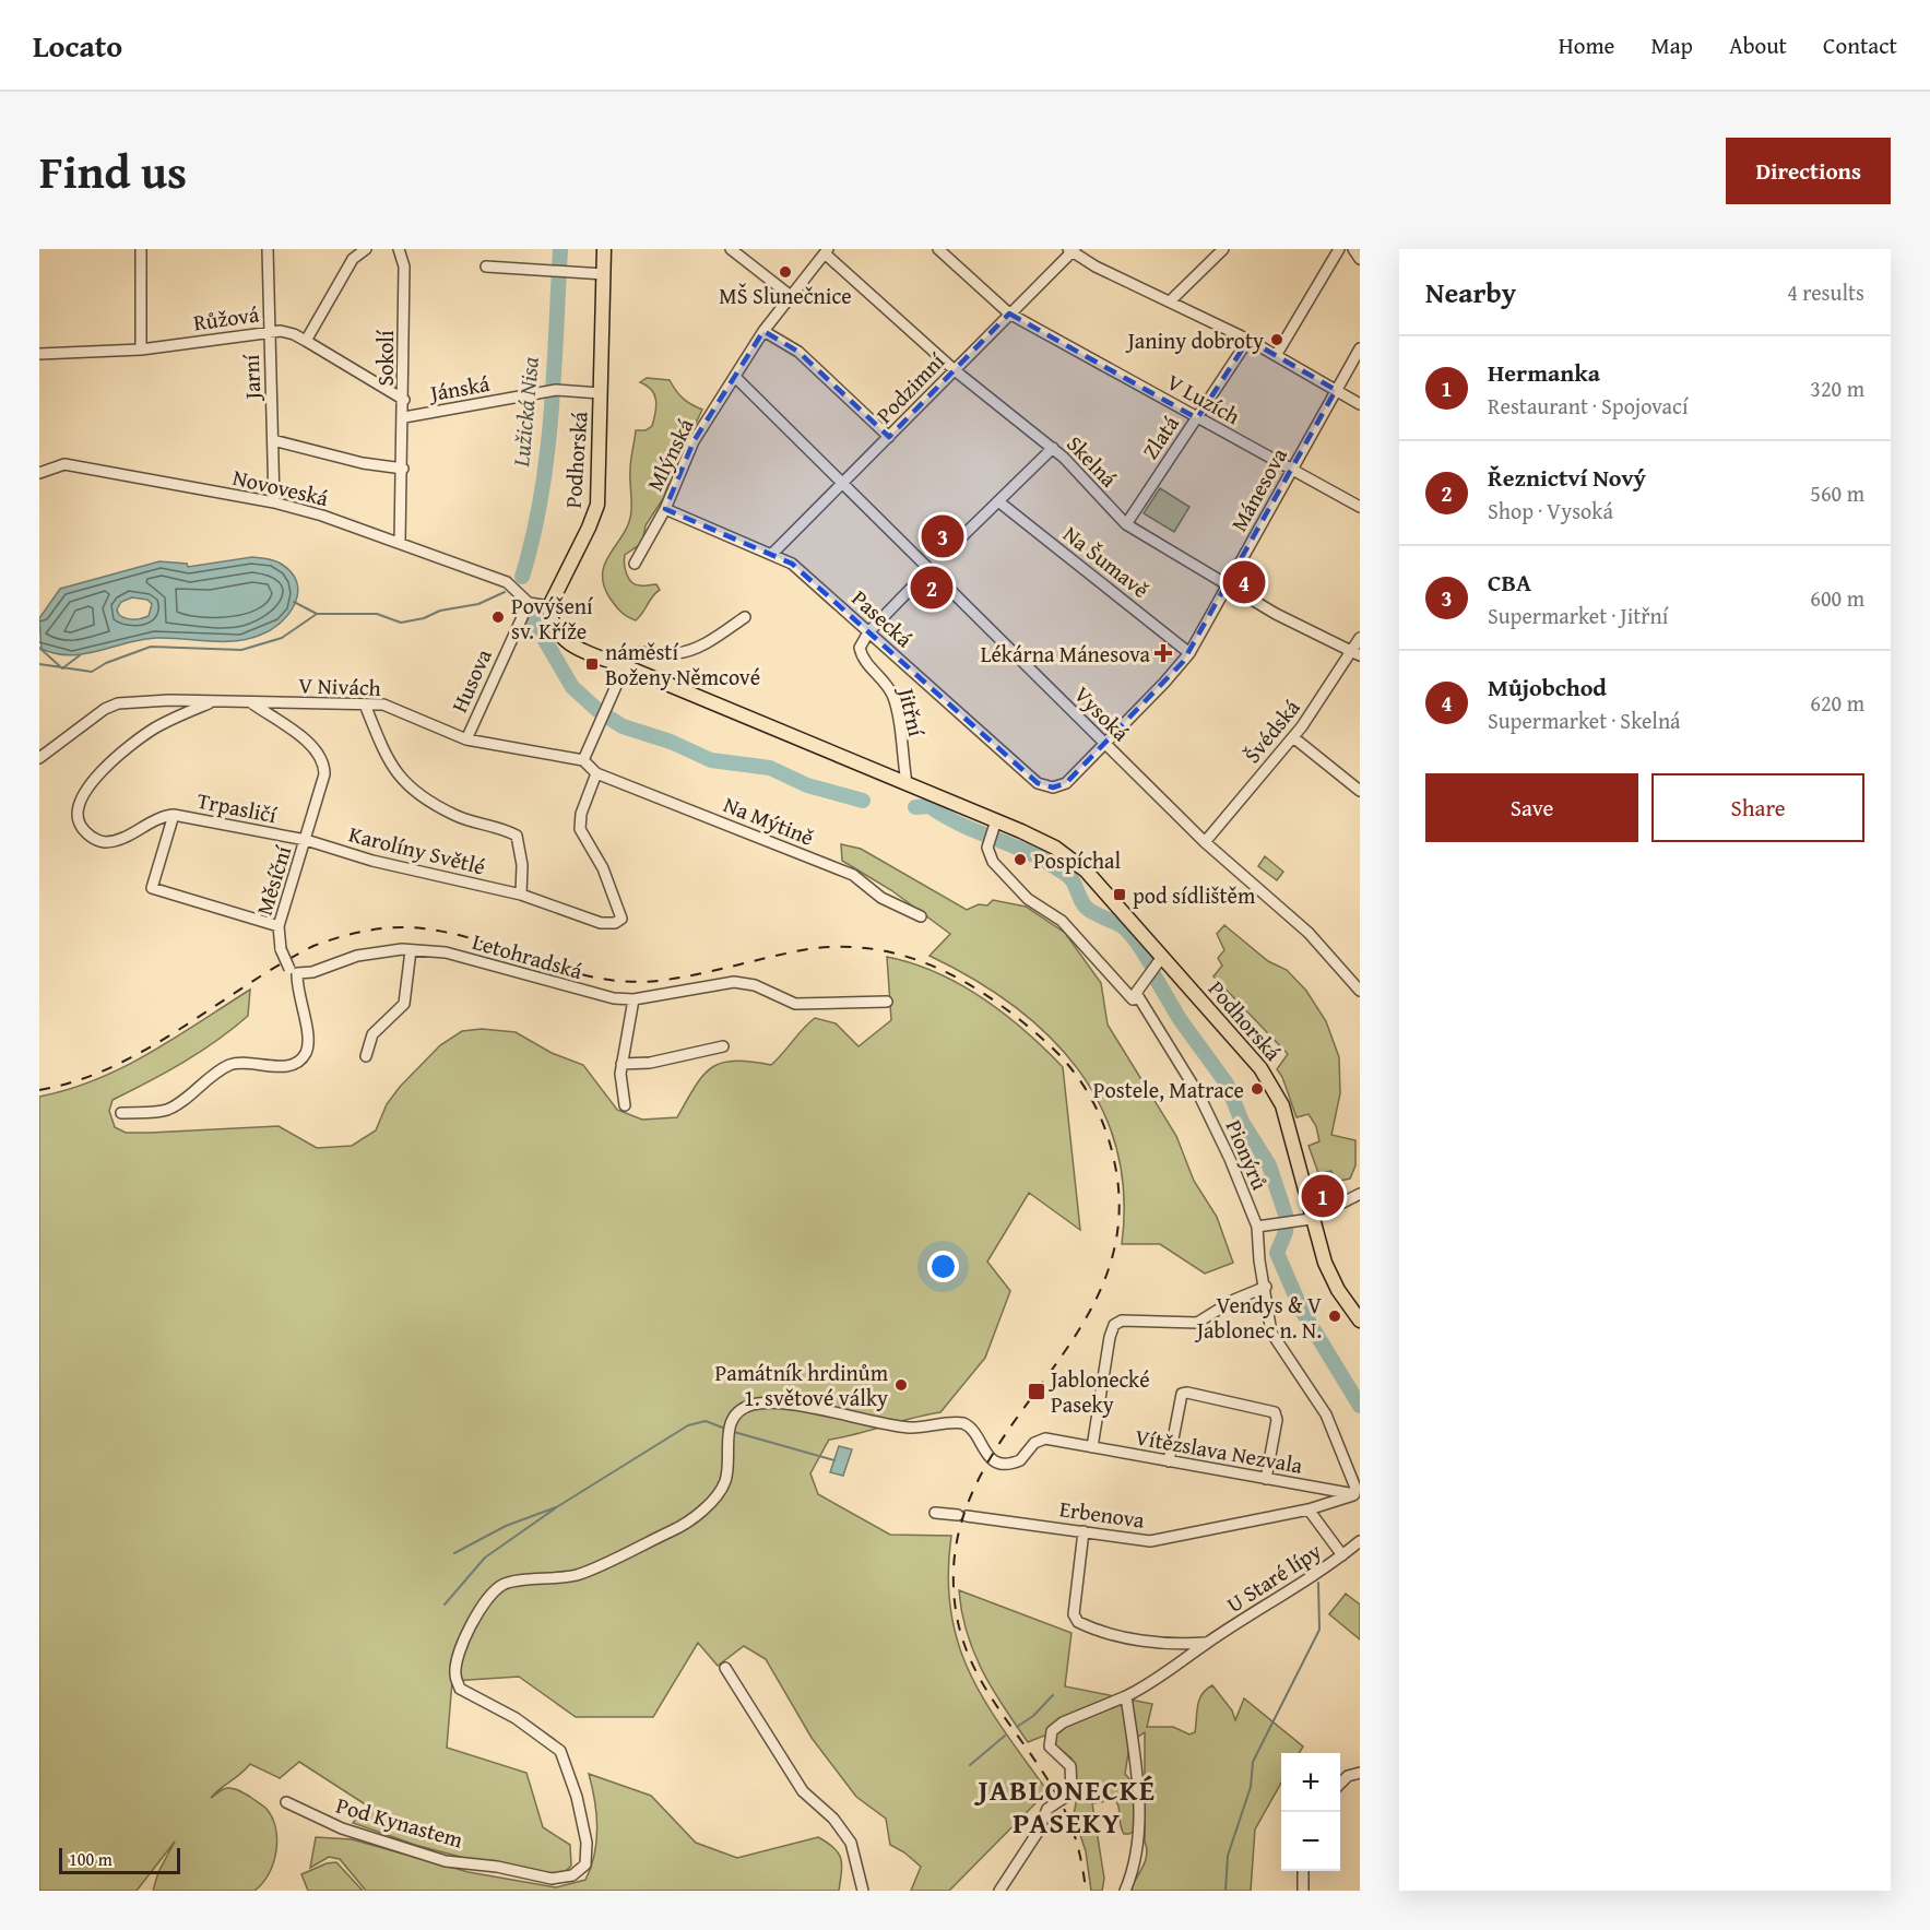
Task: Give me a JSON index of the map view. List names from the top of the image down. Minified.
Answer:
{"streets":{"main road":["Podhorská"],"street":["Růžová","Sokolí","Jarní","Jánská","Podzimní","V Luzích","Zlatá","Mlýnská","Skelná","Novoveská","Mánesova","Na Šumavě","Pasecká","Husova","V Nivách","Jitřní","Vysoká","Švédská","Trpasličí","Na Mýtině","Karolíny Světlé","Měsíční","Letohradská","Pionýrů","Vítězslava Nezvala","Erbenova","U Staré lípy","Pod Kynastem"]},"crossings":[["Růžová","Sokolí"],["Růžová","Jarní"],["Sokolí","Jánská"],["Sokolí","Novoveská"],["Jarní","Novoveská"],["Jánská","Podhorská"],["Podzimní","V Luzích"],["Podzimní","Skelná"],["Podzimní","Pasecká"],["Podzimní","Vysoká"],["V Luzích","Zlatá"],["V Luzích","Mánesova"],["Zlatá","Skelná"],["Mlýnská","Skelná"],["Mlýnská","Pasecká"],["Mlýnská","Vysoká"],["Podhorská","Jitřní"],["Podhorská","Pionýrů"],["Skelná","Mánesova"],["Skelná","Švédská"],["Novoveská","Husova"],["Mánesova","Na Šumavě"],["Mánesova","Pasecká"],["Mánesova","Vysoká"],["Pasecká","Jitřní"],["Husova","V Nivách"],["V Nivách","Na Mýtině"],["V Nivách","Měsíční"],["Vysoká","Švédská"],["Trpasličí","Karolíny Světlé"],["Trpasličí","Měsíční"],["Na Mýtině","Karolíny Světlé"],["Karolíny Světlé","Měsíční"],["Měsíční","Letohradská"],["Pionýrů","Vítězslava Nezvala"],["Pionýrů","Erbenova"],["Vítězslava Nezvala","Erbenova"],["Vítězslava Nezvala","Pod Kynastem"],["Erbenova","U Staré lípy"]],"districts":["JABLONECKÉ PASEKY"],"water":["Lužická Nisa"],"places":{"other":["MŠ Slunečnice","Janiny dobroty","Povýšení sv. Kříže","Pospíchal","Postele, Matrace","Vendys & V Jablonec n. N.","Památník hrdinům 1. světové války"],"health":["Lékárna Mánesova"],"transit":["náměstí Boženy Němcové","pod sídlištěm","Jablonecké Paseky"]},"scale_bar":"100 m","page":{"header":"Locato","nav":["Home","Map","About","Contact"],"title":"Find us","buttons":["Directions",["Save","Share"]],"heading":["Nearby","4 results"],"list":[{"mark":"1","name":"Hermanka","note":"Restaurant · Spojovací","value":"320 m"},{"mark":"2","name":"Řeznictví Nový","note":"Shop · Vysoká","value":"560 m"},{"mark":"3","name":"CBA","note":"Supermarket · Jitřní","value":"600 m"},{"mark":"4","name":"Můjobchod","note":"Supermarket · Skelná","value":"620 m"}],"pins":["3","4","2","1"],"map_buttons":["+","−"],"scale":"100 m"}}
